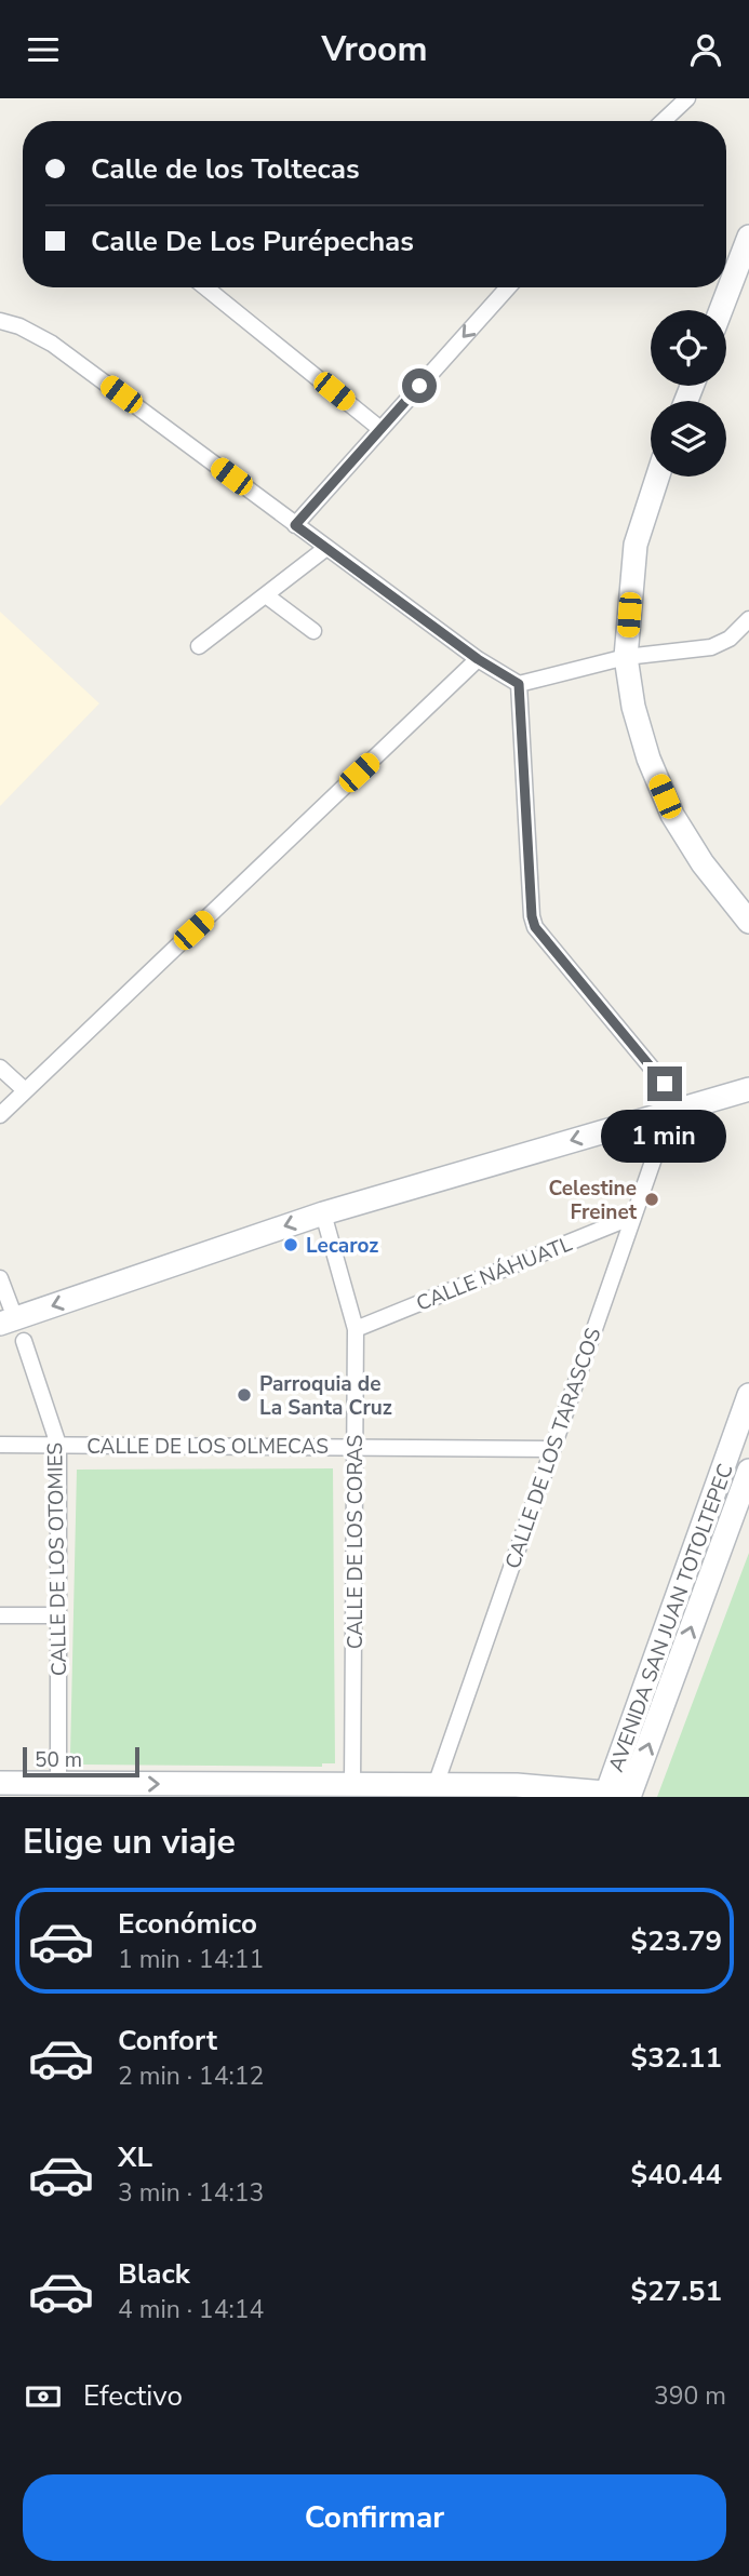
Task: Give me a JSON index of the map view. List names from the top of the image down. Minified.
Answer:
{"streets":{"main road":["AVENIDA SAN JUAN TOTOLTEPEC"],"street":["CALLE NÁHUATL","CALLE DE LOS OLMECAS","CALLE DE LOS TARASCOS","CALLE DE LOS CORAS","CALLE DE LOS OTOMIES"]},"crossings":[["CALLE NÁHUATL","CALLE DE LOS TARASCOS"],["CALLE NÁHUATL","CALLE DE LOS CORAS"],["CALLE DE LOS OLMECAS","CALLE DE LOS TARASCOS"],["CALLE DE LOS OLMECAS","CALLE DE LOS CORAS"],["CALLE DE LOS OLMECAS","CALLE DE LOS OTOMIES"]],"places":["Celestine Freinet","Lecaroz","Parroquia de La Santa Cruz"],"scale_bar":"50 m","page":{"header":"Vroom","banner":["Calle de los Toltecas","Calle De Los Purépechas"],"bubble":"1 min","scale":"50 m","heading":"Elige un viaje","list":[{"name":"Económico","note":"1 min · 14:11","value":"$23.79"},{"name":"Confort","note":"2 min · 14:12","value":"$32.11"},{"name":"XL","note":"3 min · 14:13","value":"$40.44"},{"name":"Black","note":"4 min · 14:14","value":"$27.51"}],"pay":["Efectivo","390 m"],"buttons":"Confirmar"}}
